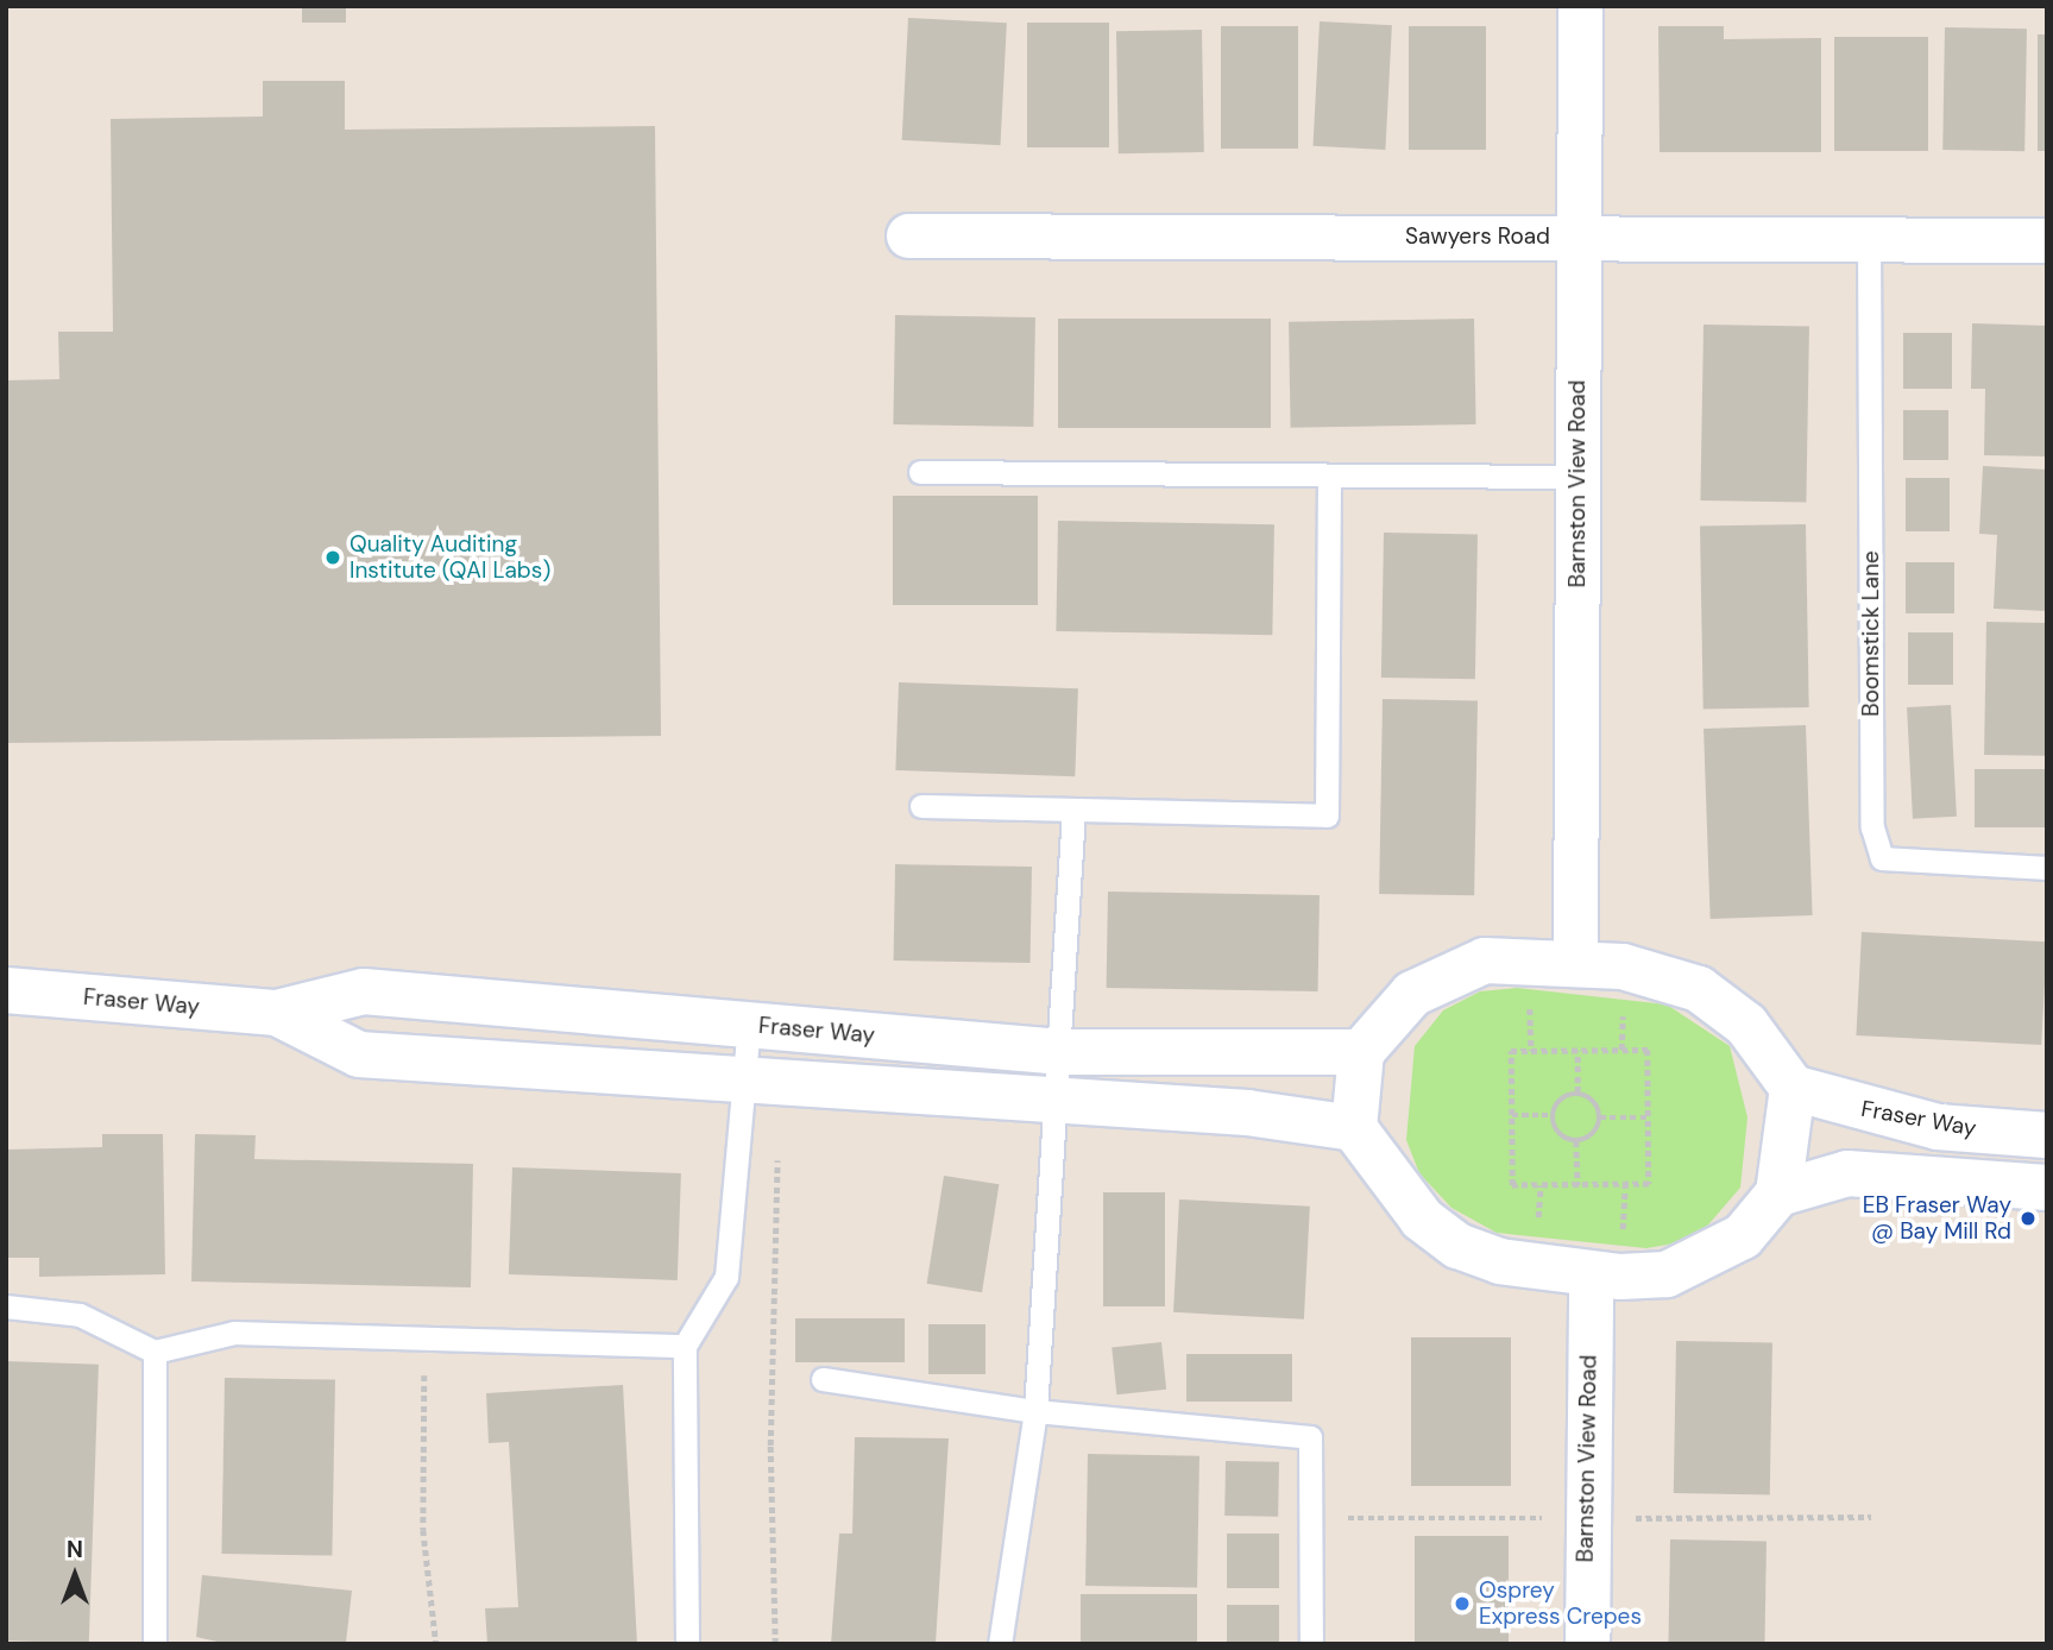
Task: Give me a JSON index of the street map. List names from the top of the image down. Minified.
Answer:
{"streets":{"street":["Sawyers Road","Barnston View Road","Fraser Way"],"lane":["Boomstick Lane"]},"crossings":[["Sawyers Road","Barnston View Road"],["Sawyers Road","Boomstick Lane"]],"places":["Quality Auditing Institute (QAI Labs)","EB Fraser Way @ Bay Mill Rd","Osprey Express Crepes"],"north":"top"}
